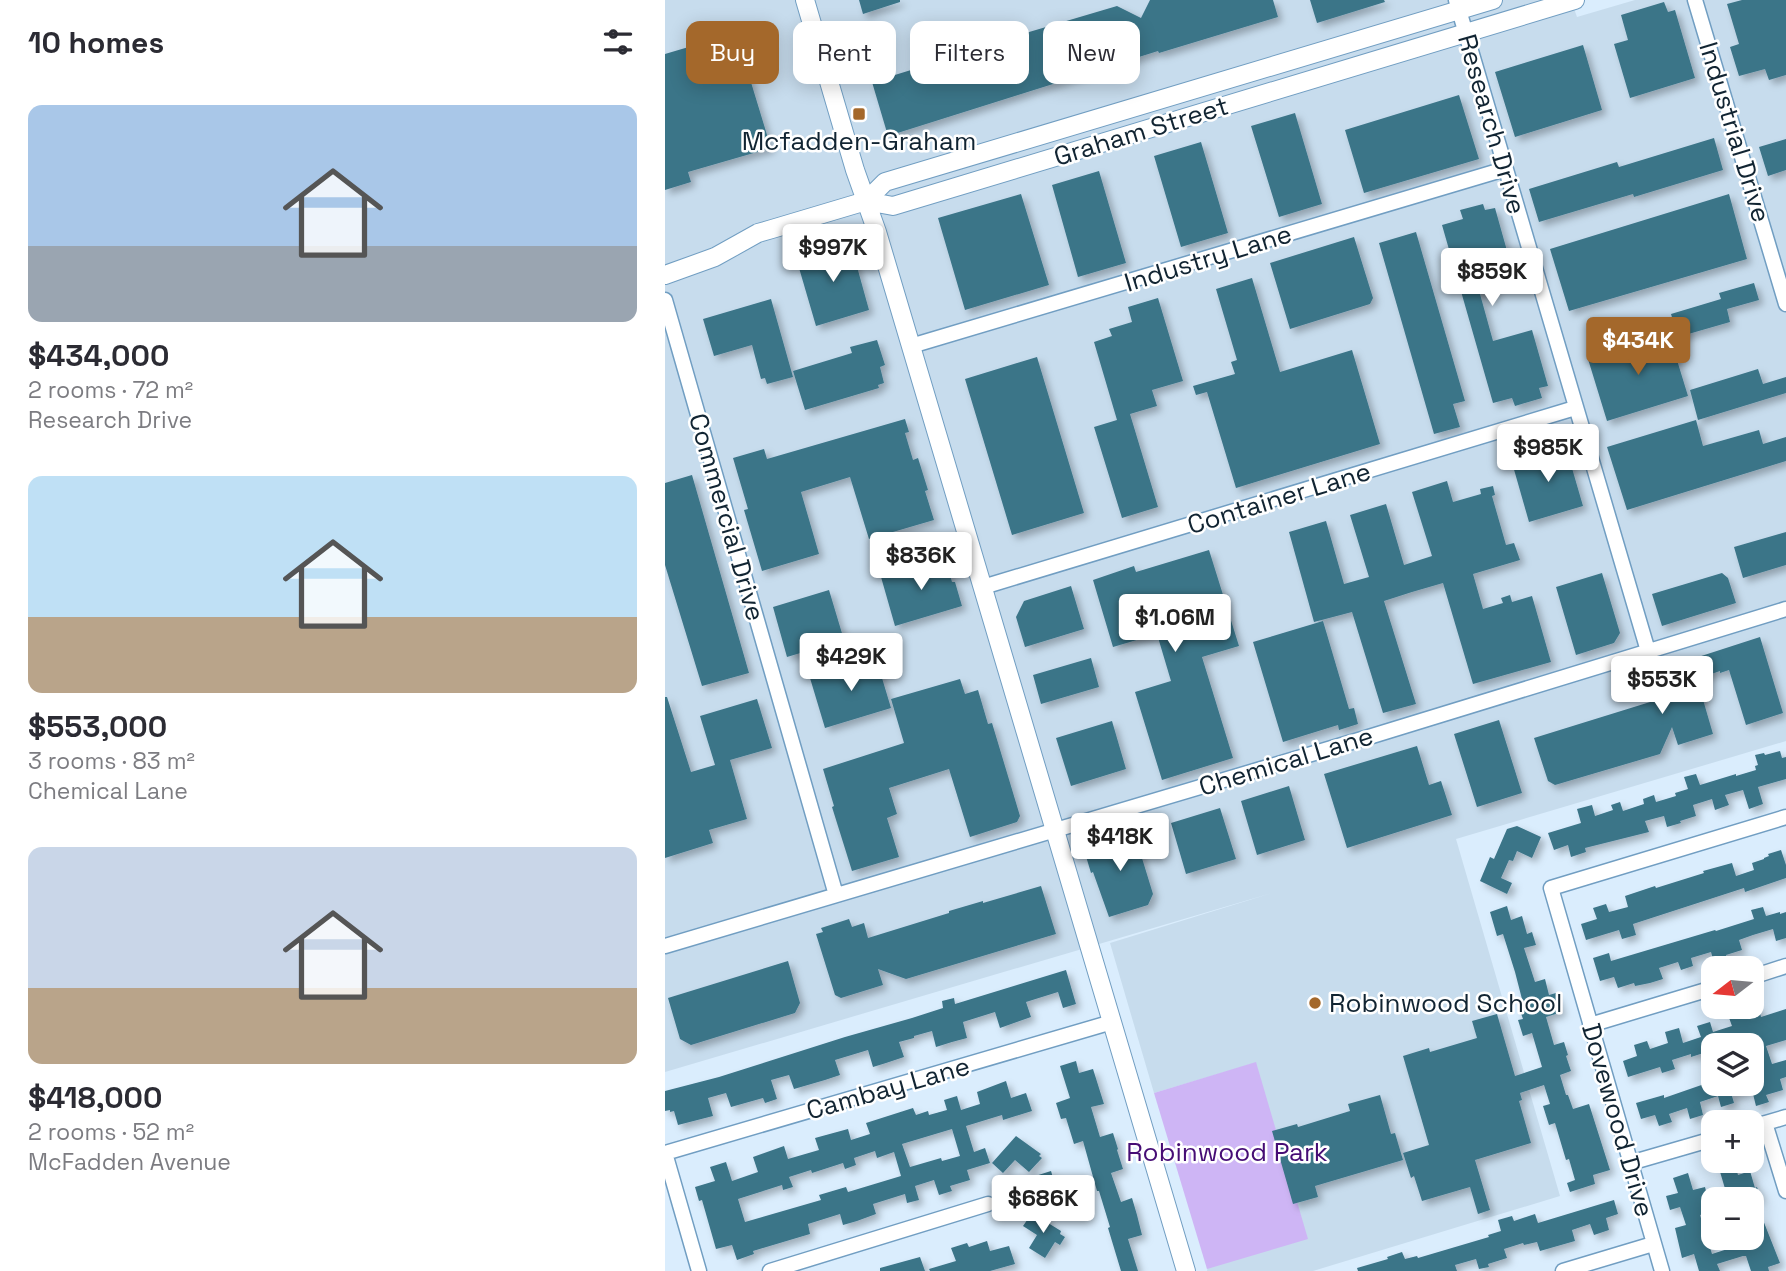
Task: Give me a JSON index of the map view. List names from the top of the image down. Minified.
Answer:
{"streets":{"street":["Research Drive","Graham Street","Industrial Drive","Industry Lane","Container Lane","Commercial Drive","Chemical Lane","Cambay Lane","Dovewood Drive"]},"crossings":[["Research Drive","Graham Street"],["Research Drive","Industry Lane"],["Research Drive","Container Lane"],["Research Drive","Chemical Lane"],["Commercial Drive","Chemical Lane"]],"parks":["Robinwood Park"],"places":{"transit":["Mcfadden-Graham"],"other":["Robinwood School"]},"north":"left","page":{"heading":"10 homes","chip":["Buy","Rent","Filters","New"],"list":[{"name":"$434,000","note":"2 rooms · 72 m² · Research Drive"},{"name":"$553,000","note":"3 rooms · 83 m² · Chemical Lane"},{"name":"$418,000","note":"2 rooms · 52 m² · McFadden Avenue"}],"price":["$997K","$859K","$434K","$985K","$836K","$1.06M","$429K","$553K","$418K","$686K"],"map_buttons":["+","−"]}}
